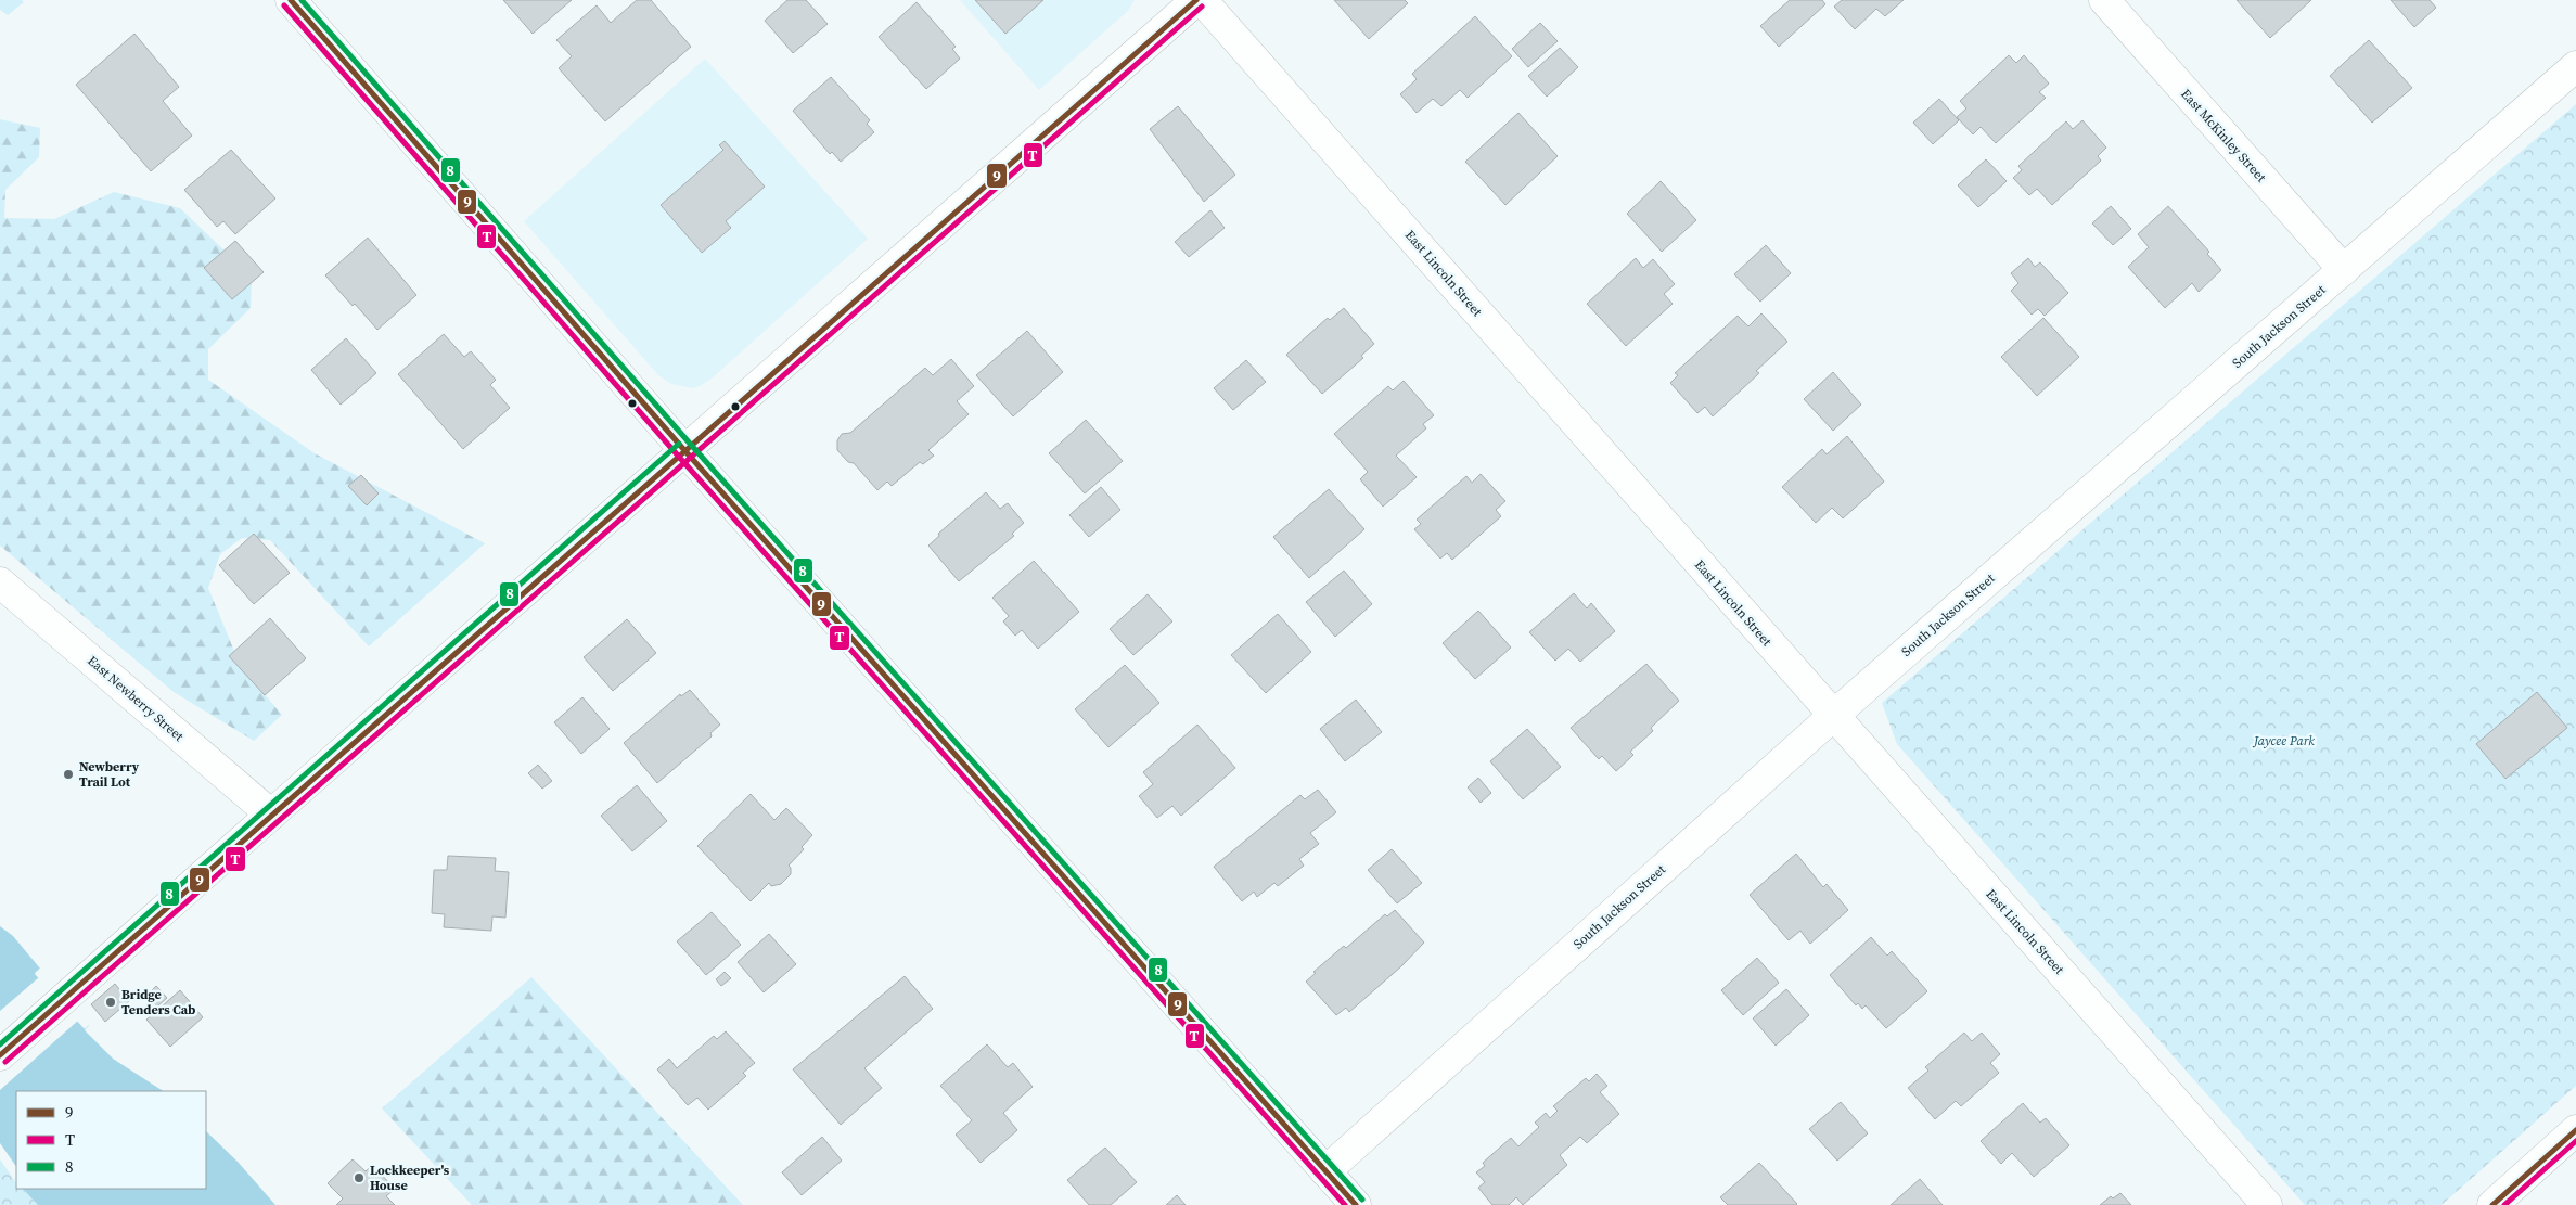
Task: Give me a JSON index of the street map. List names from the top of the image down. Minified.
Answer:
{"streets":{"street":["East McKinley Street","East Lincoln Street","South Jackson Street","East Newberry Street"]},"crossings":[["East McKinley Street","South Jackson Street"],["East Lincoln Street","South Jackson Street"]],"parks":["Jaycee Park"],"places":["Newberry Trail Lot","Bridge Tenders Cab","Lockkeeper's House"],"lines":["transit line 9","transit line 8","transit line T"],"legend":["9","T","8"]}
